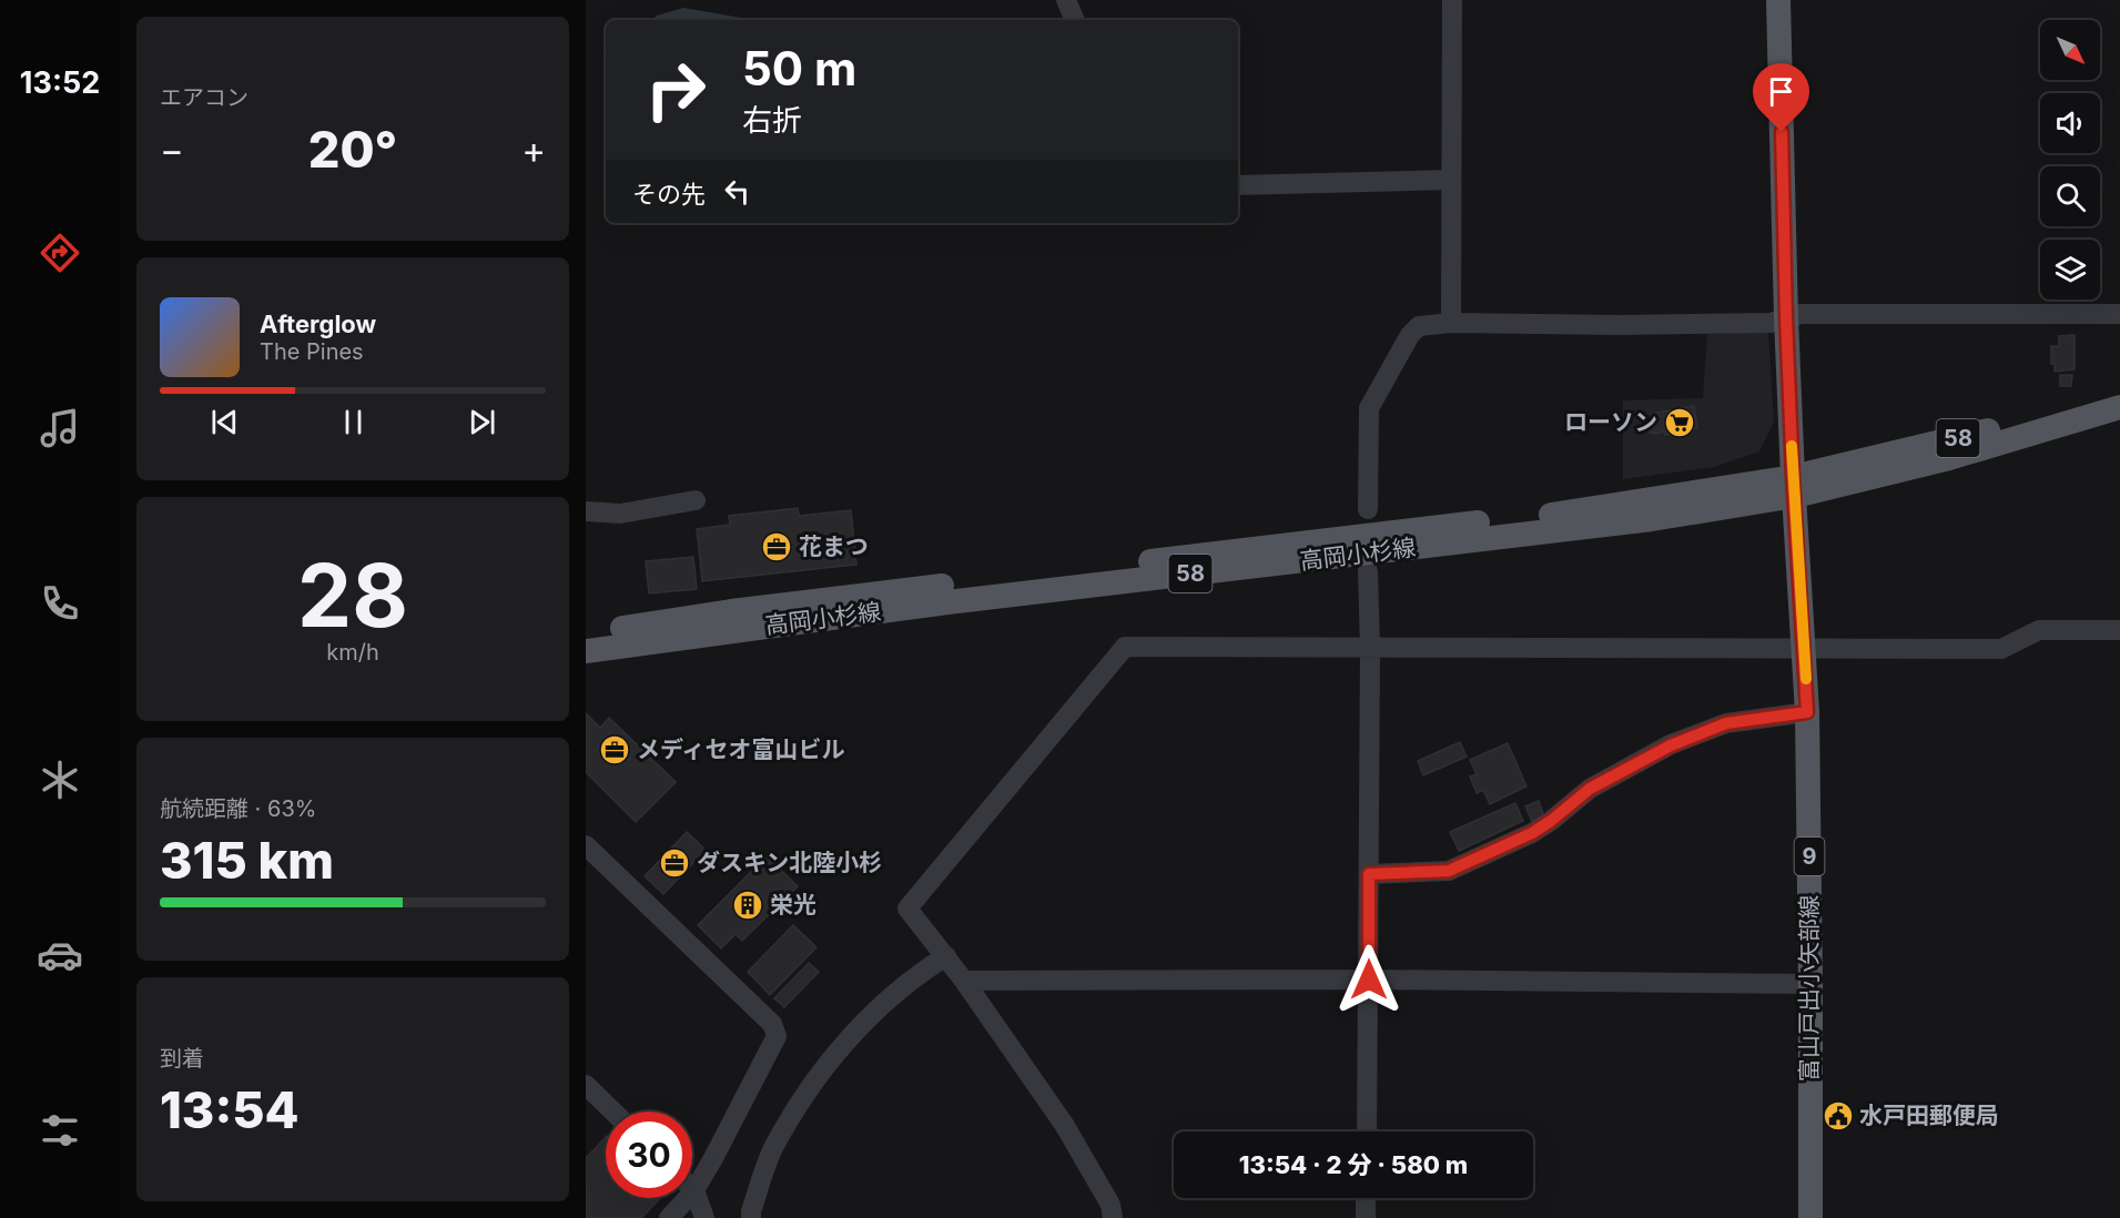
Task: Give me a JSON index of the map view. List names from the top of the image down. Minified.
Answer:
{"streets":{"main road":["58","高岡小杉線","9","富山戸出小矢部線"]},"crossings":[["高岡小杉線","富山戸出小矢部線"]],"places":{"supermarket":["ローソン"],"office":["花まつ","メディセオ富山ビル","ダスキン北陸小杉"],"building":["栄光"],"public building":["水戸田郵便局"]},"north":"bottom right","page":{"tabs":"13:52","tile":["エアコン",["28","km/h"],["航続距離 · 63%","315 km"],["到着","13:54"]],"turn":["50 m","右折"],"heat":["−","20°","+"],"then":"その先","song":["Afterglow","The Pines"],"limit":"30","trip":"13:54 · 2 分 · 580 m"}}
